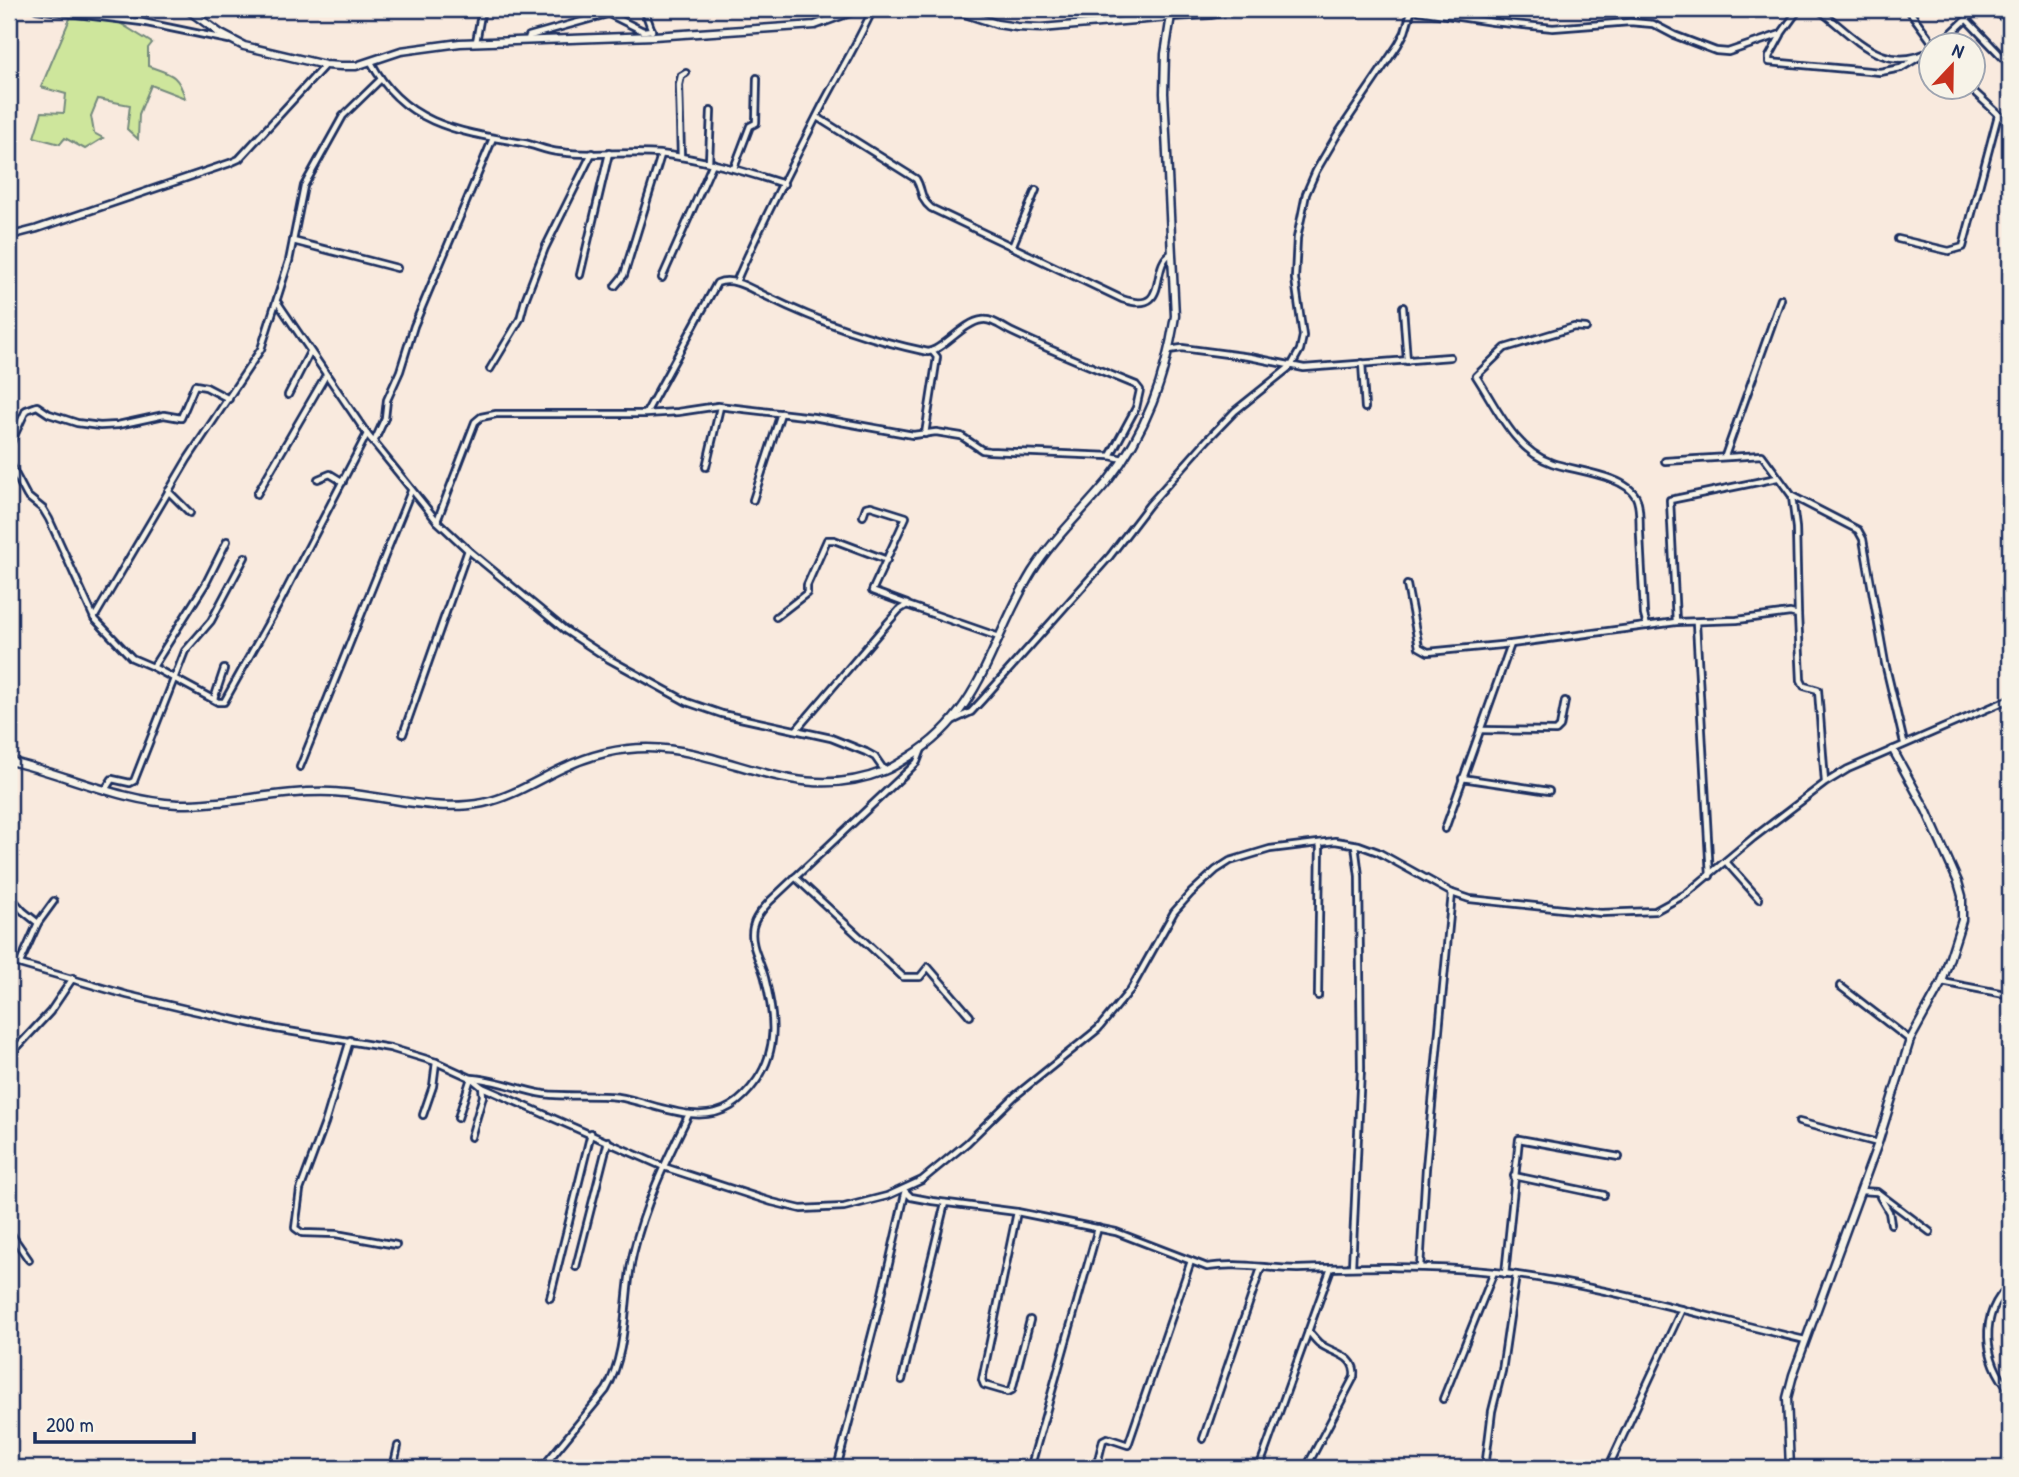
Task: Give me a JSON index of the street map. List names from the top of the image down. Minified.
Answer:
{"scale_bar":"200 m","north":"top"}
